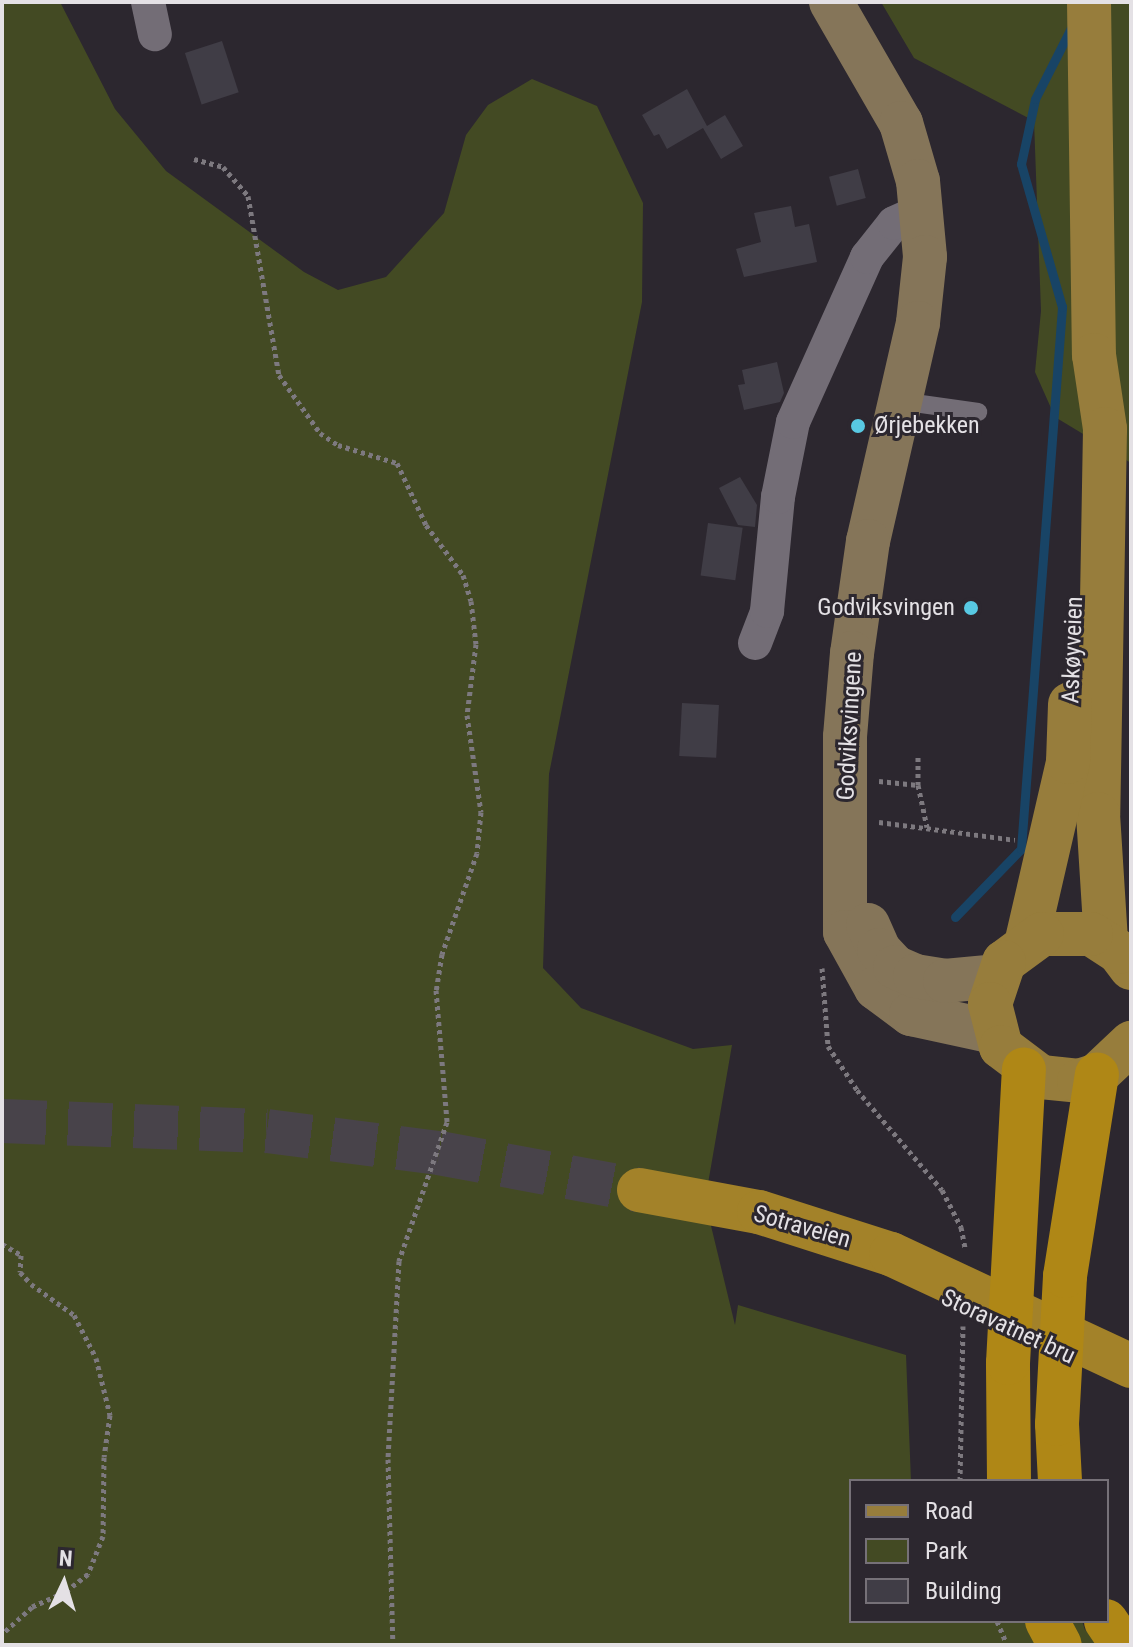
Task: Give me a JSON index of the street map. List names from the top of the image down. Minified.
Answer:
{"streets":{"highway":["Sotraveien","Storavatnet bru"],"main road":["Askøyveien","Godviksvingene"]},"crossings":[["Sotraveien","Storavatnet bru"]],"places":["Ørjebekken","Godviksvingen"],"legend":["Road","Park","Building"],"north":"top"}
